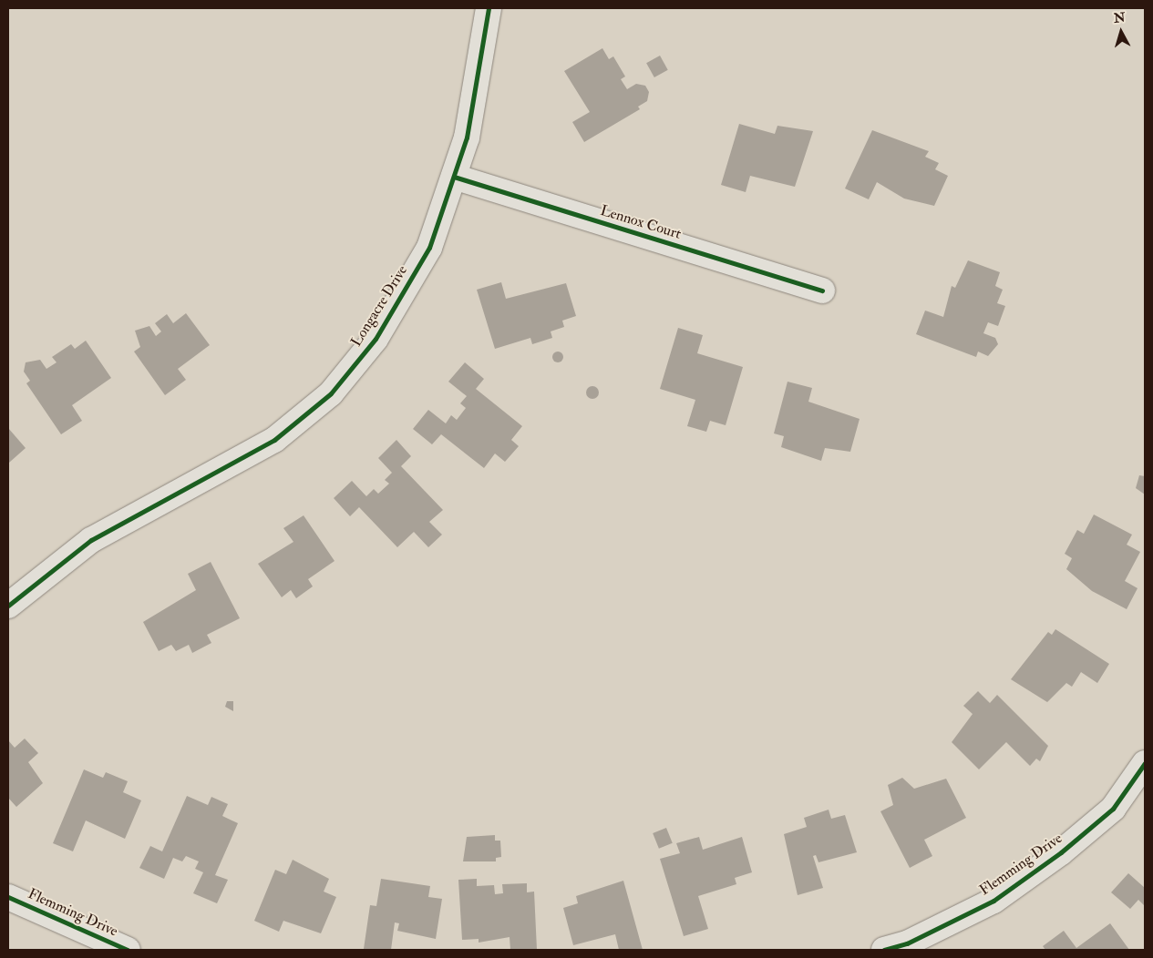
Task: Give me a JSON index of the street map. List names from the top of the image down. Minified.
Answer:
{"streets":{"street":["Lennox Court","Longacre Drive","Flemming Drive"]},"crossings":[["Lennox Court","Longacre Drive"]],"north":"top"}
